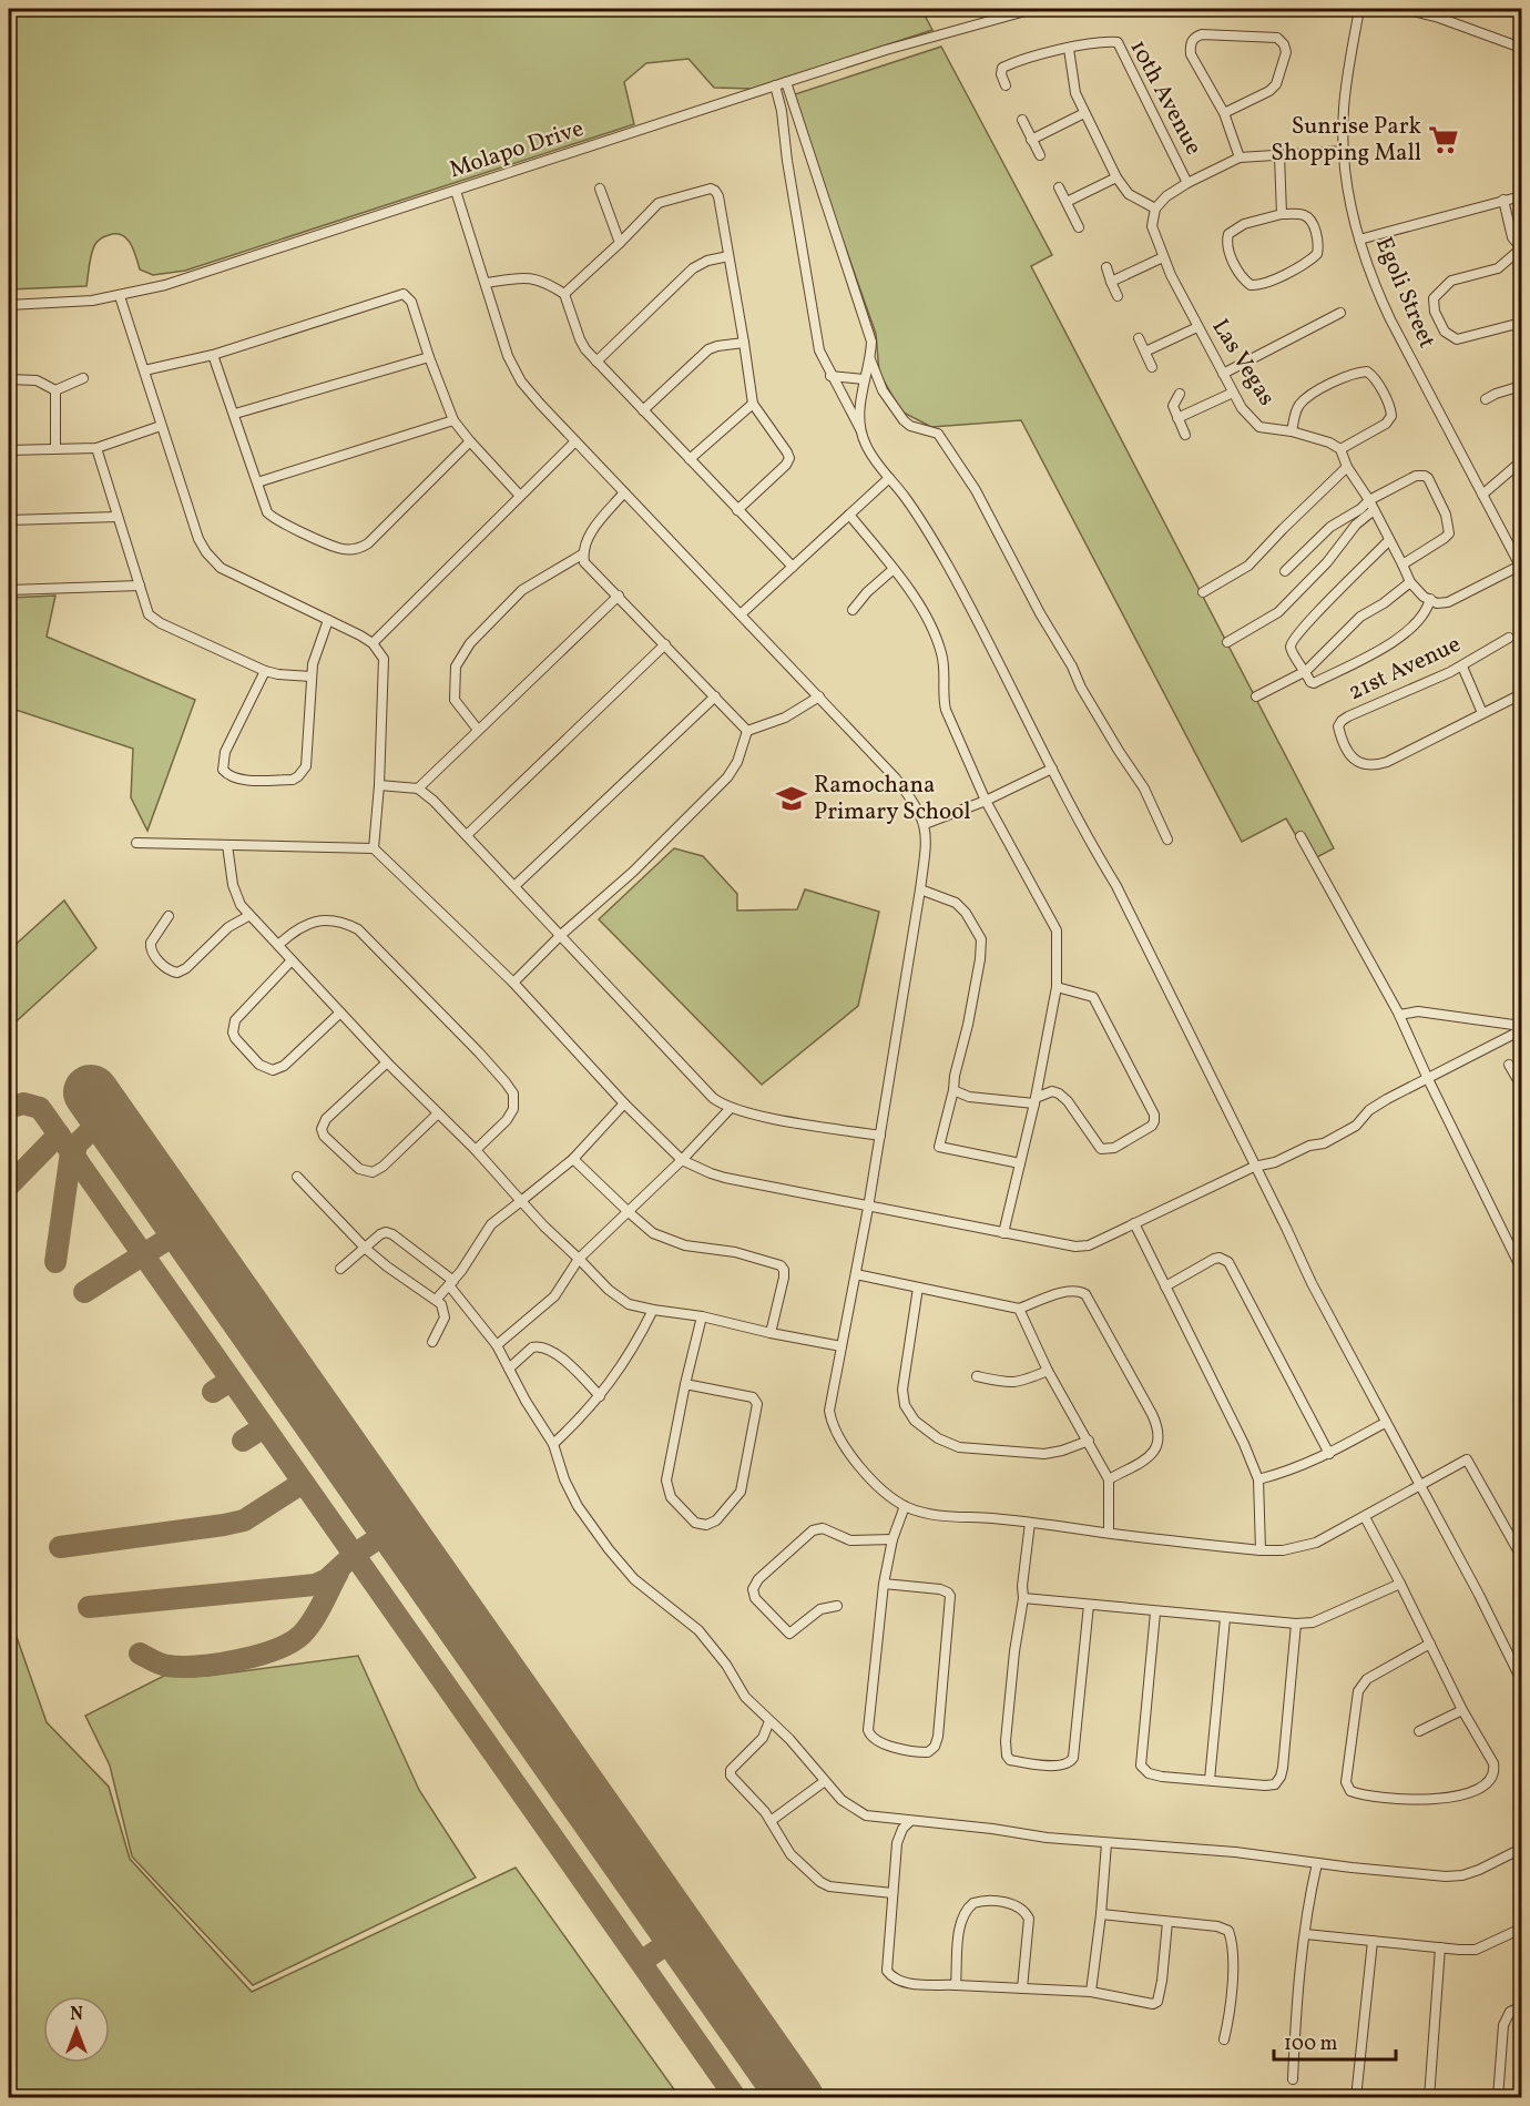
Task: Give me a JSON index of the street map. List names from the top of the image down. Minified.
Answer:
{"streets":{"street":["10th Avenue","Molapo Drive","Egoli Street","Las Vegas","21st Avenue"]},"places":{"supermarket":["Sunrise Park Shopping Mall"],"school or university":["Ramochana Primary School"]},"scale_bar":"100 m","north":"top"}
